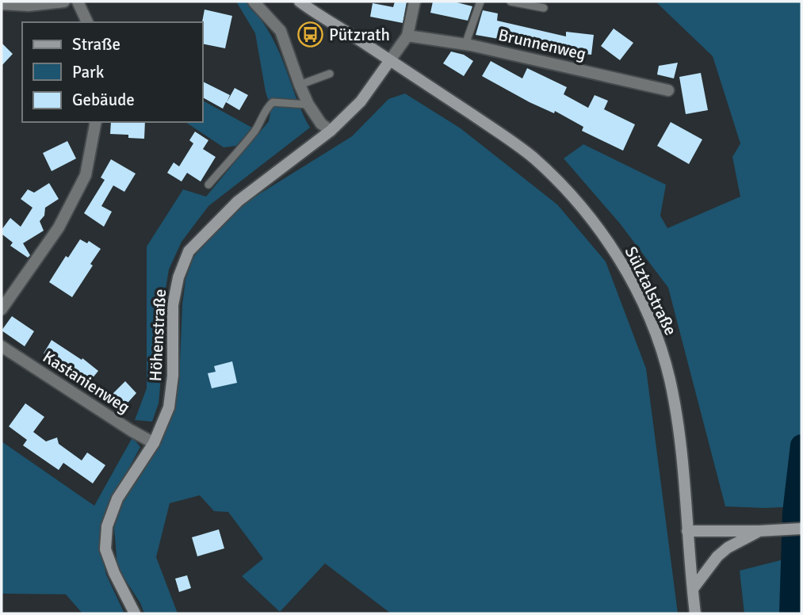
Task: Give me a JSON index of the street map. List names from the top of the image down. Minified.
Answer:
{"streets":{"main road":["Sülztalstraße","Höhenstraße"],"street":["Brunnenweg","Kastanienweg"]},"crossings":[["Sülztalstraße","Höhenstraße"],["Höhenstraße","Kastanienweg"]],"places":{"bus stop":["Pützrath"]},"legend":["Straße","Park","Gebäude"]}
